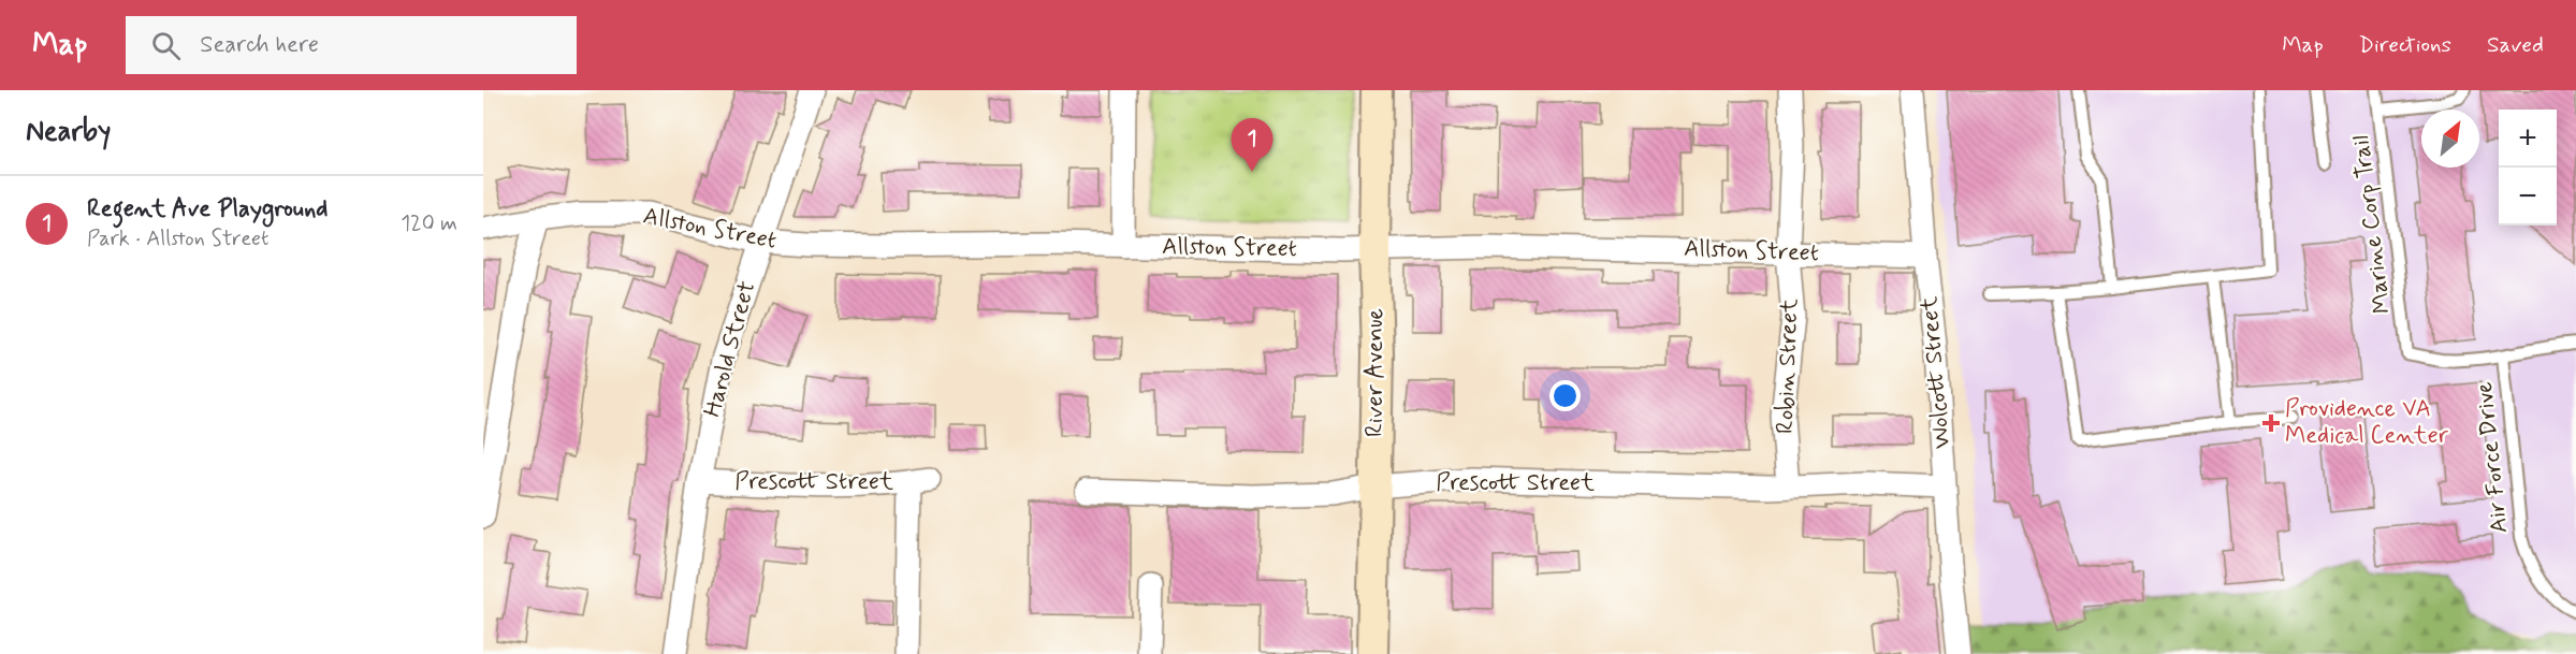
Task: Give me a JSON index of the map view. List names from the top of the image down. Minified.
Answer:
{"streets":{"street":["Allston Street","Harold Street","Robin Street","River Avenue","Wolcott Street","Prescott Street"],"lane":["Marine Corp Trail","Air Force Drive"]},"crossings":[["Marine Corp Trail","Air Force Drive"],["Allston Street","Harold Street"],["Allston Street","Robin Street"],["Allston Street","River Avenue"],["Allston Street","Wolcott Street"],["Harold Street","Prescott Street"],["Robin Street","Prescott Street"],["River Avenue","Prescott Street"],["Wolcott Street","Prescott Street"]],"places":{"health":["Providence VA Medical Center"]},"north":"top right","page":{"header":"Map","search":"Search here","nav":["Map","Directions","Saved"],"heading":"Nearby","map_buttons":["+","−"],"pins":"1","list":[{"mark":"1","name":"Regent Ave Playground","note":"Park · Allston Street","value":"120 m"}]}}
